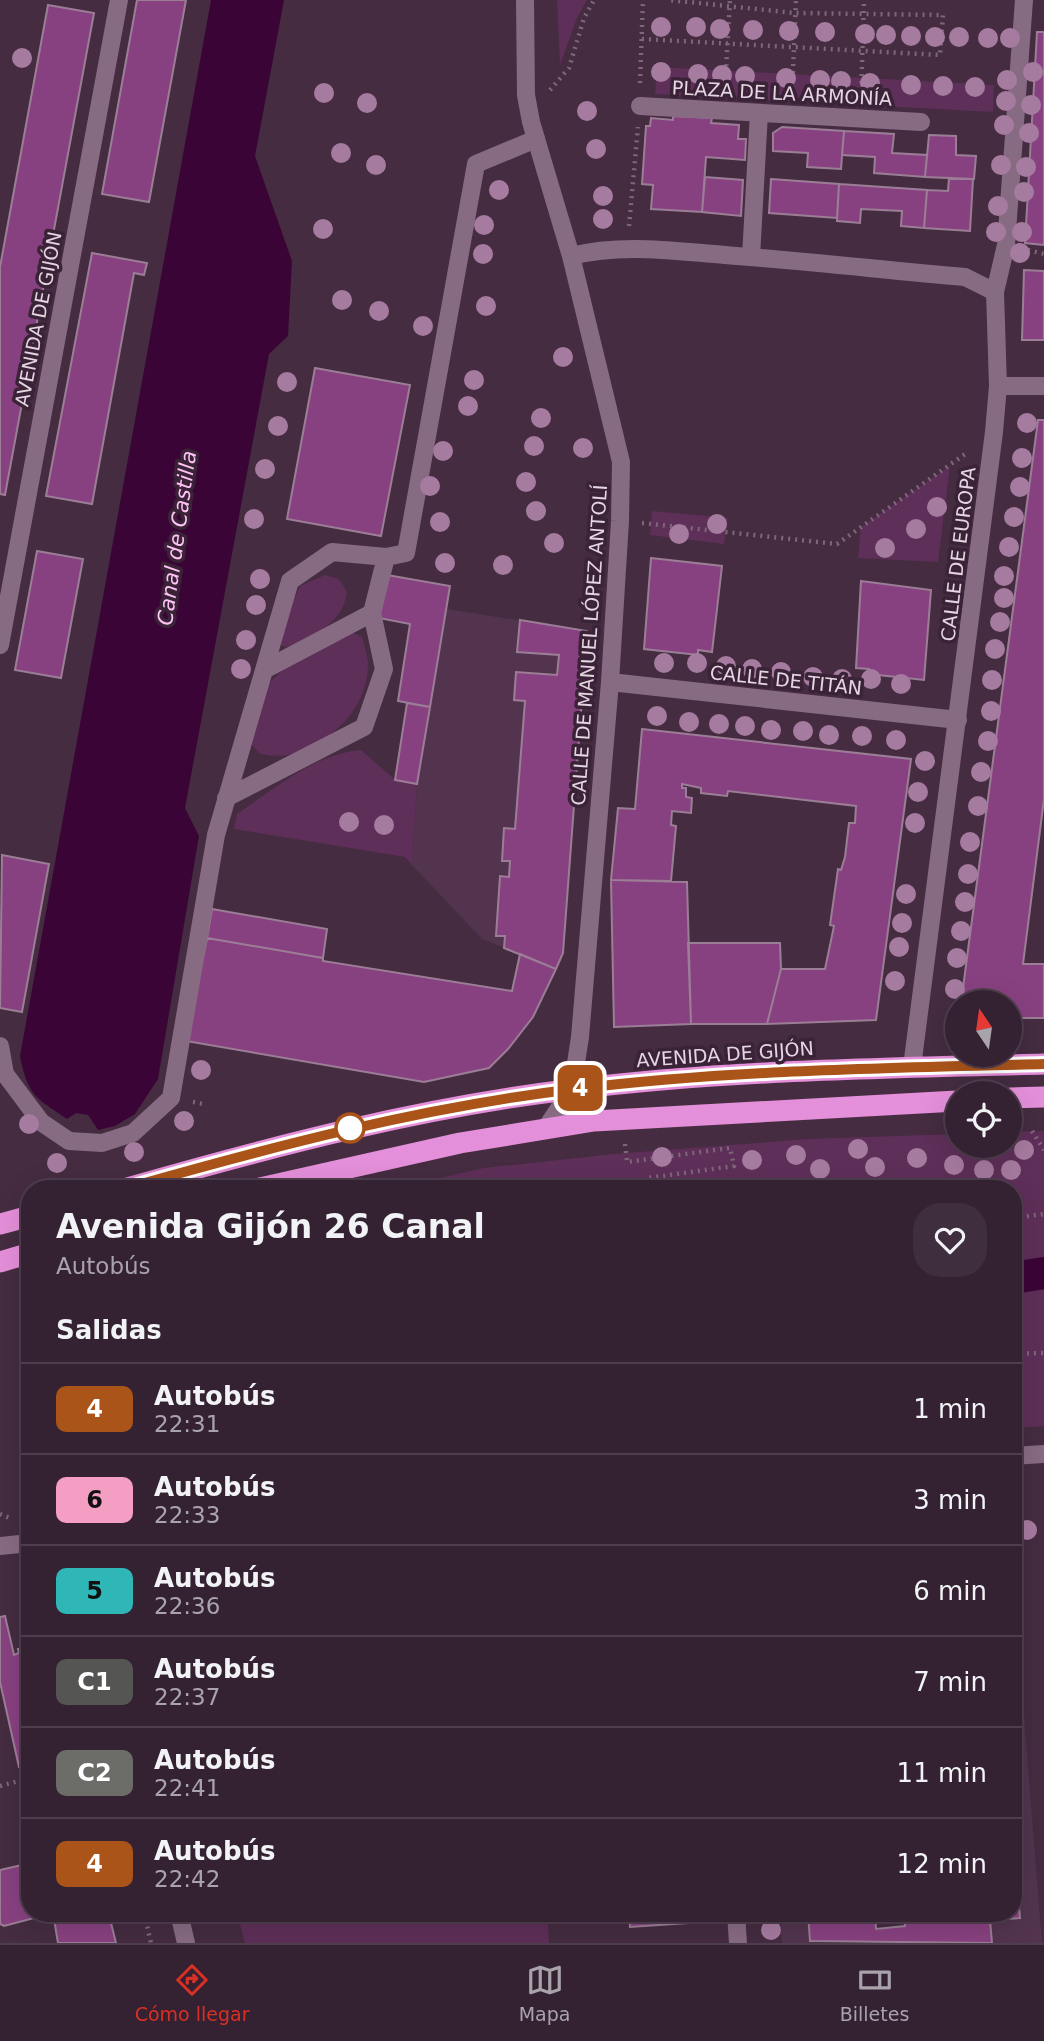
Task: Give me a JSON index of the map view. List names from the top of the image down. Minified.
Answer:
{"streets":{"highway":["AVENIDA DE GIJÓN"],"street":["PLAZA DE LA ARMONÍA","CALLE DE EUROPA","CALLE DE MANUEL LÓPEZ ANTOLÍ","CALLE DE TITÁN"]},"crossings":[["AVENIDA DE GIJÓN","CALLE DE EUROPA"],["AVENIDA DE GIJÓN","CALLE DE MANUEL LÓPEZ ANTOLÍ"],["CALLE DE EUROPA","CALLE DE TITÁN"],["CALLE DE MANUEL LÓPEZ ANTOLÍ","CALLE DE TITÁN"]],"water":["Canal de Castilla"],"lines":["bus line 4"],"north":"top","page":{"on_map":"4","heading":[["Avenida Gijón 26 Canal","Autobús"],"Salidas"],"list":[{"mark":"4","name":"Autobús","note":"22:31","value":"1 min"},{"mark":"6","name":"Autobús","note":"22:33","value":"3 min"},{"mark":"5","name":"Autobús","note":"22:36","value":"6 min"},{"mark":"C1","name":"Autobús","note":"22:37","value":"7 min"},{"mark":"C2","name":"Autobús","note":"22:41","value":"11 min"},{"mark":"4","name":"Autobús","note":"22:42","value":"12 min"}],"tabs":["Cómo llegar","Mapa","Billetes"]}}
